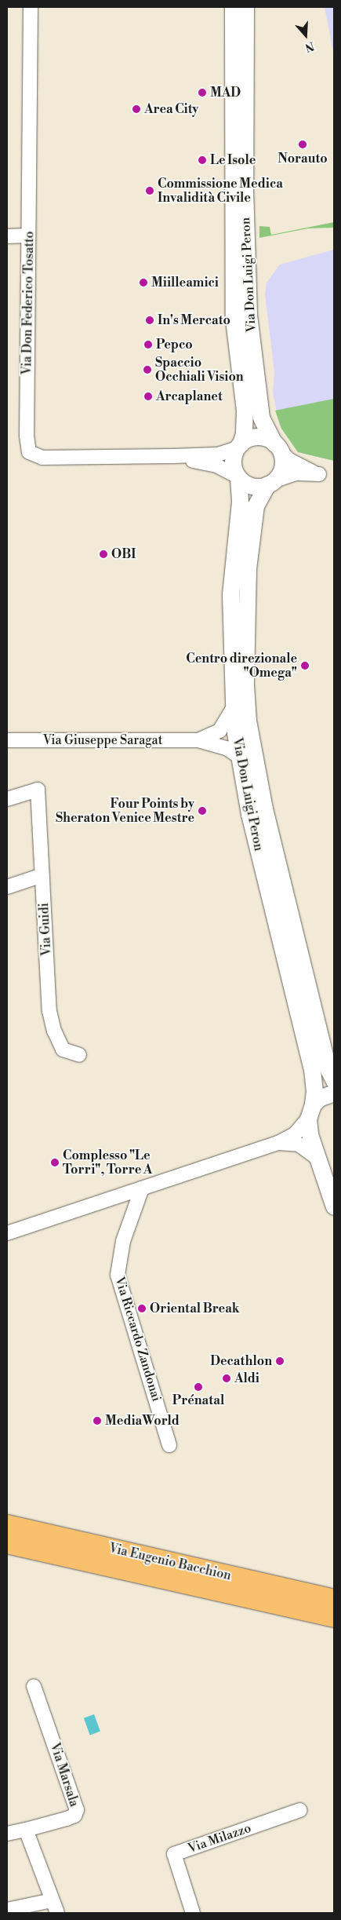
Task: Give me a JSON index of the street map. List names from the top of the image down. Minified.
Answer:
{"streets":{"main road":["Via Eugenio Bacchion"],"street":["Via Don Luigi Peron","Via Don Federico Tosatto","Via Giuseppe Saragat","Via Guidi","Via Riccardo Zandonai","Via Marsala","Via Milazzo"]},"crossings":[["Via Don Luigi Peron","Via Don Federico Tosatto"],["Via Don Luigi Peron","Via Giuseppe Saragat"]],"places":["MAD","Area City","Norauto","Le Isole","Commissione Medica Invalidità Civile","Miilleamici","In's Mercato","Pepco","Spaccio Occhiali Vision","Arcaplanet","OBI","Centro direzionale \"Omega\"","Four Points by Sheraton Venice Mestre","Complesso \"Le Torri\", Torre A","Oriental Break","Decathlon","Aldi","Prénatal","MediaWorld"],"north":"bottom"}
